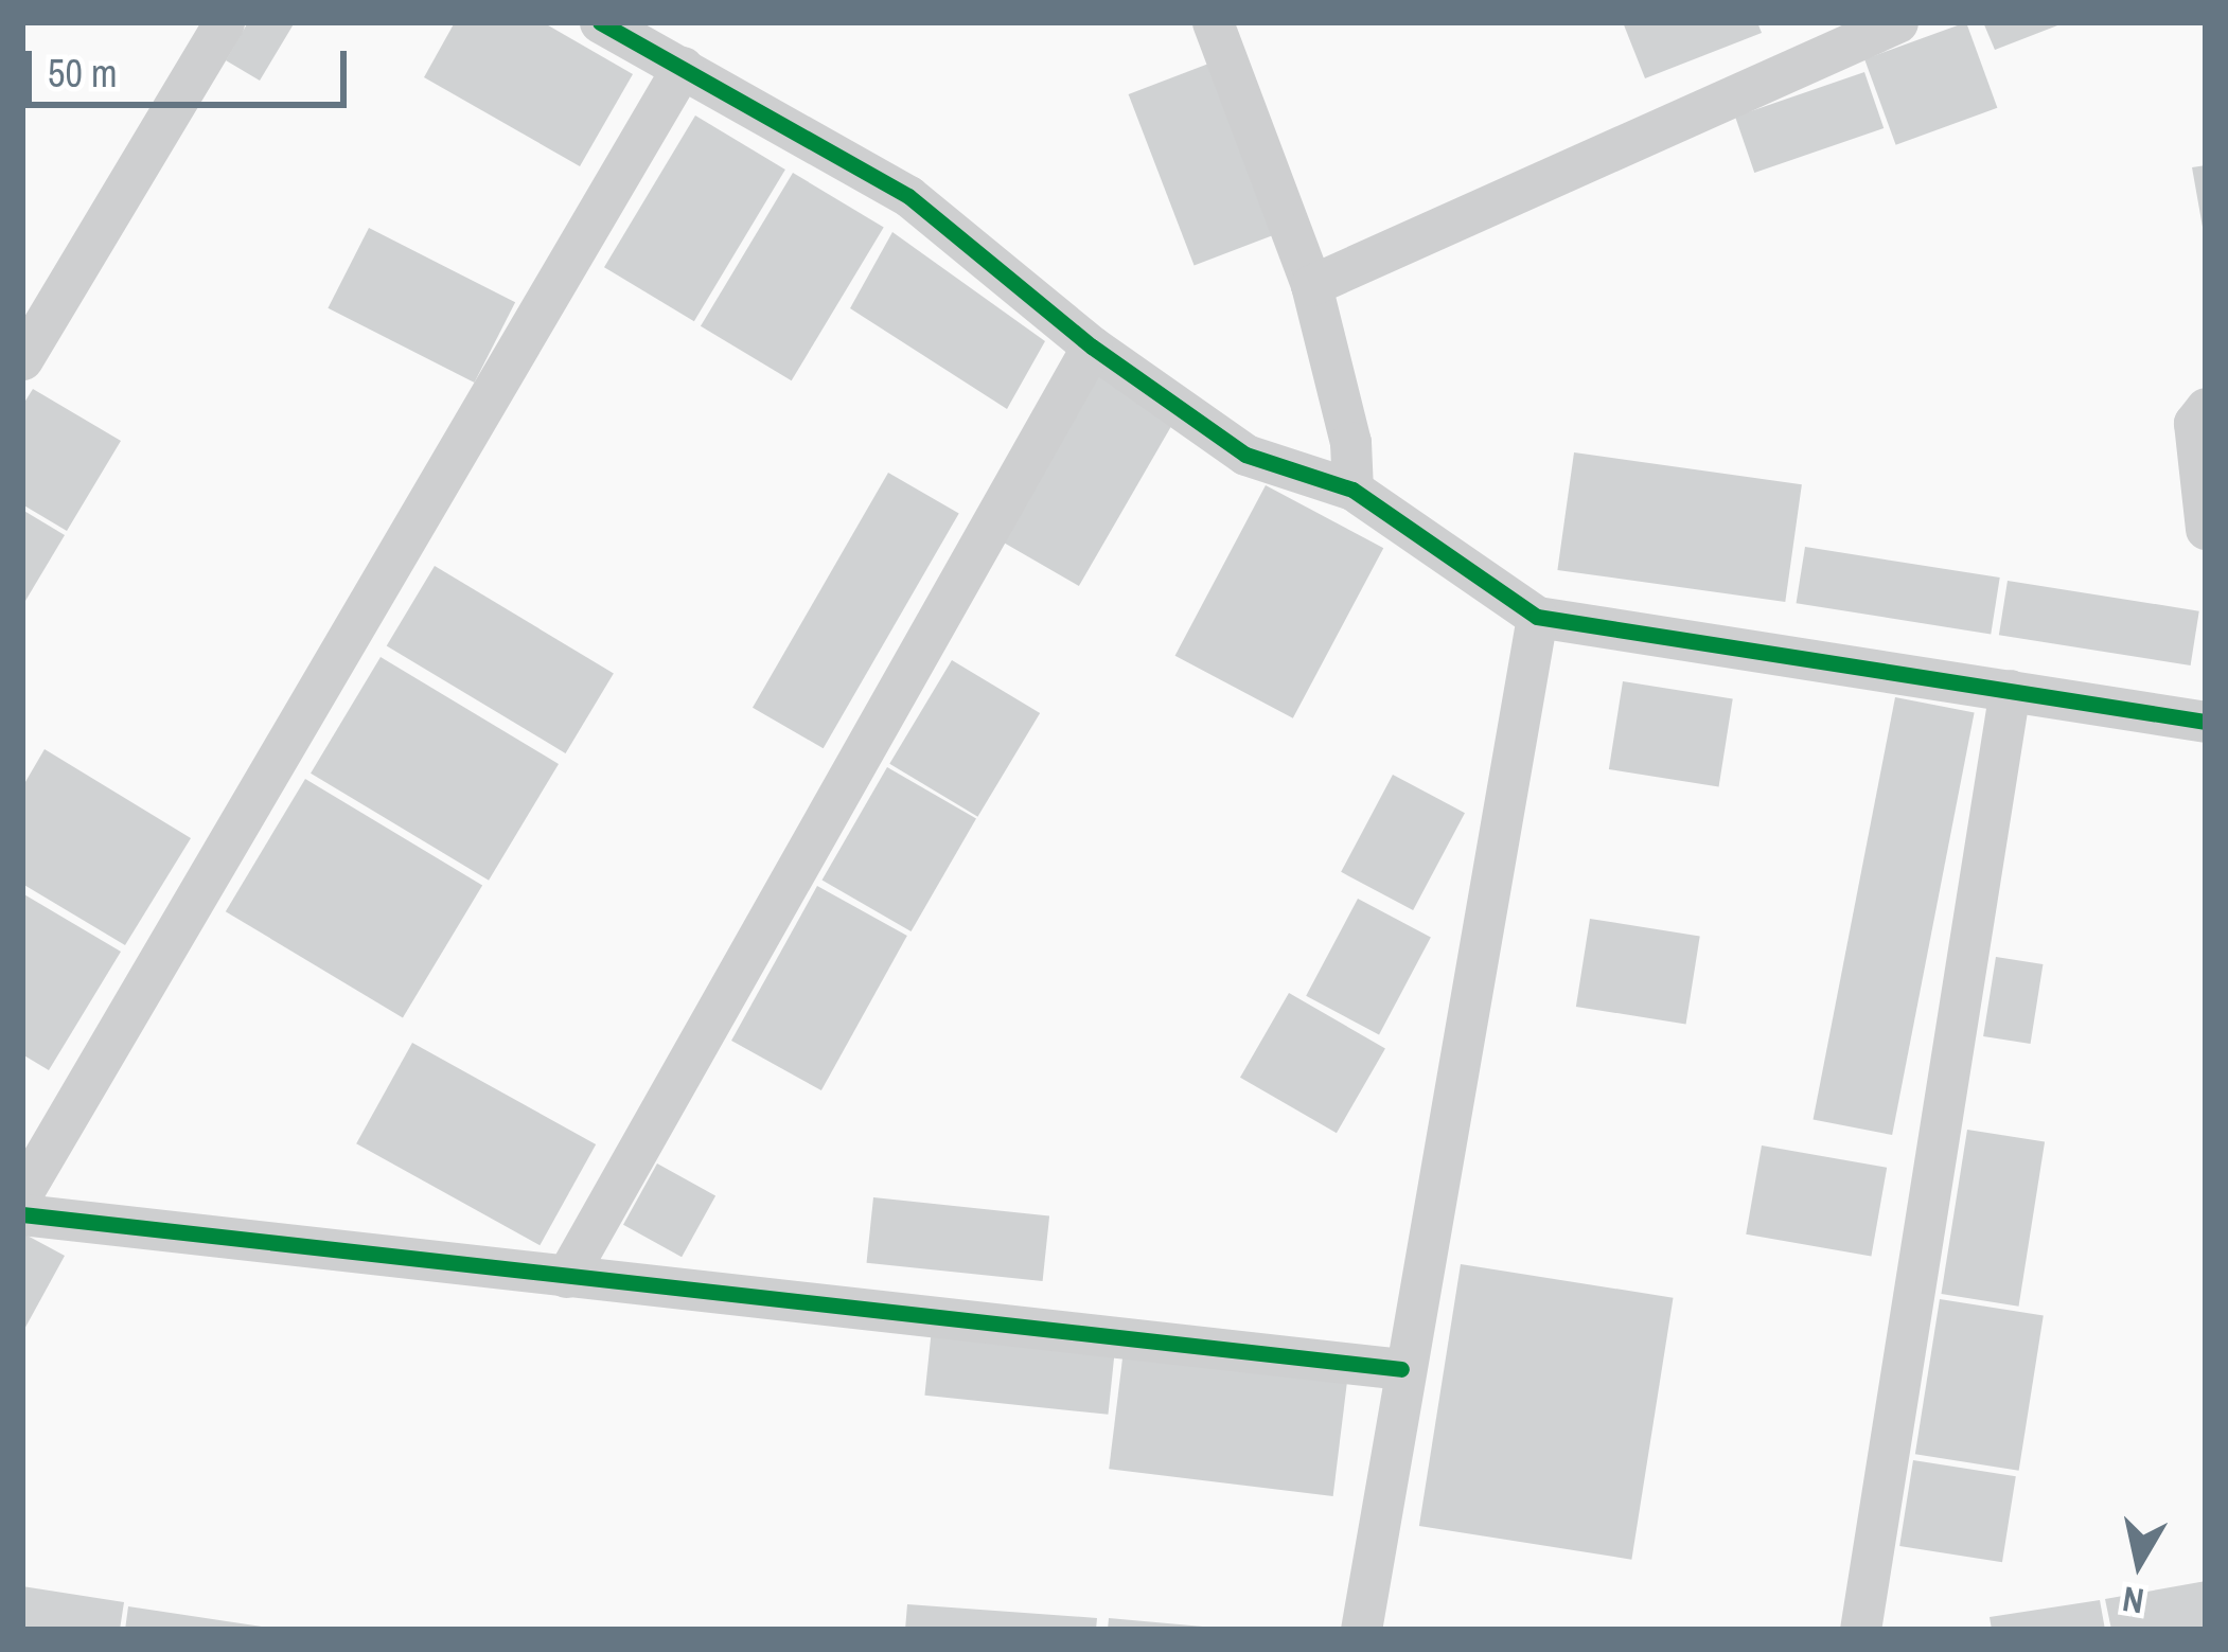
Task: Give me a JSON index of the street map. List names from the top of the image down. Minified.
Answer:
{"scale_bar":"50 m","north":"bottom"}
